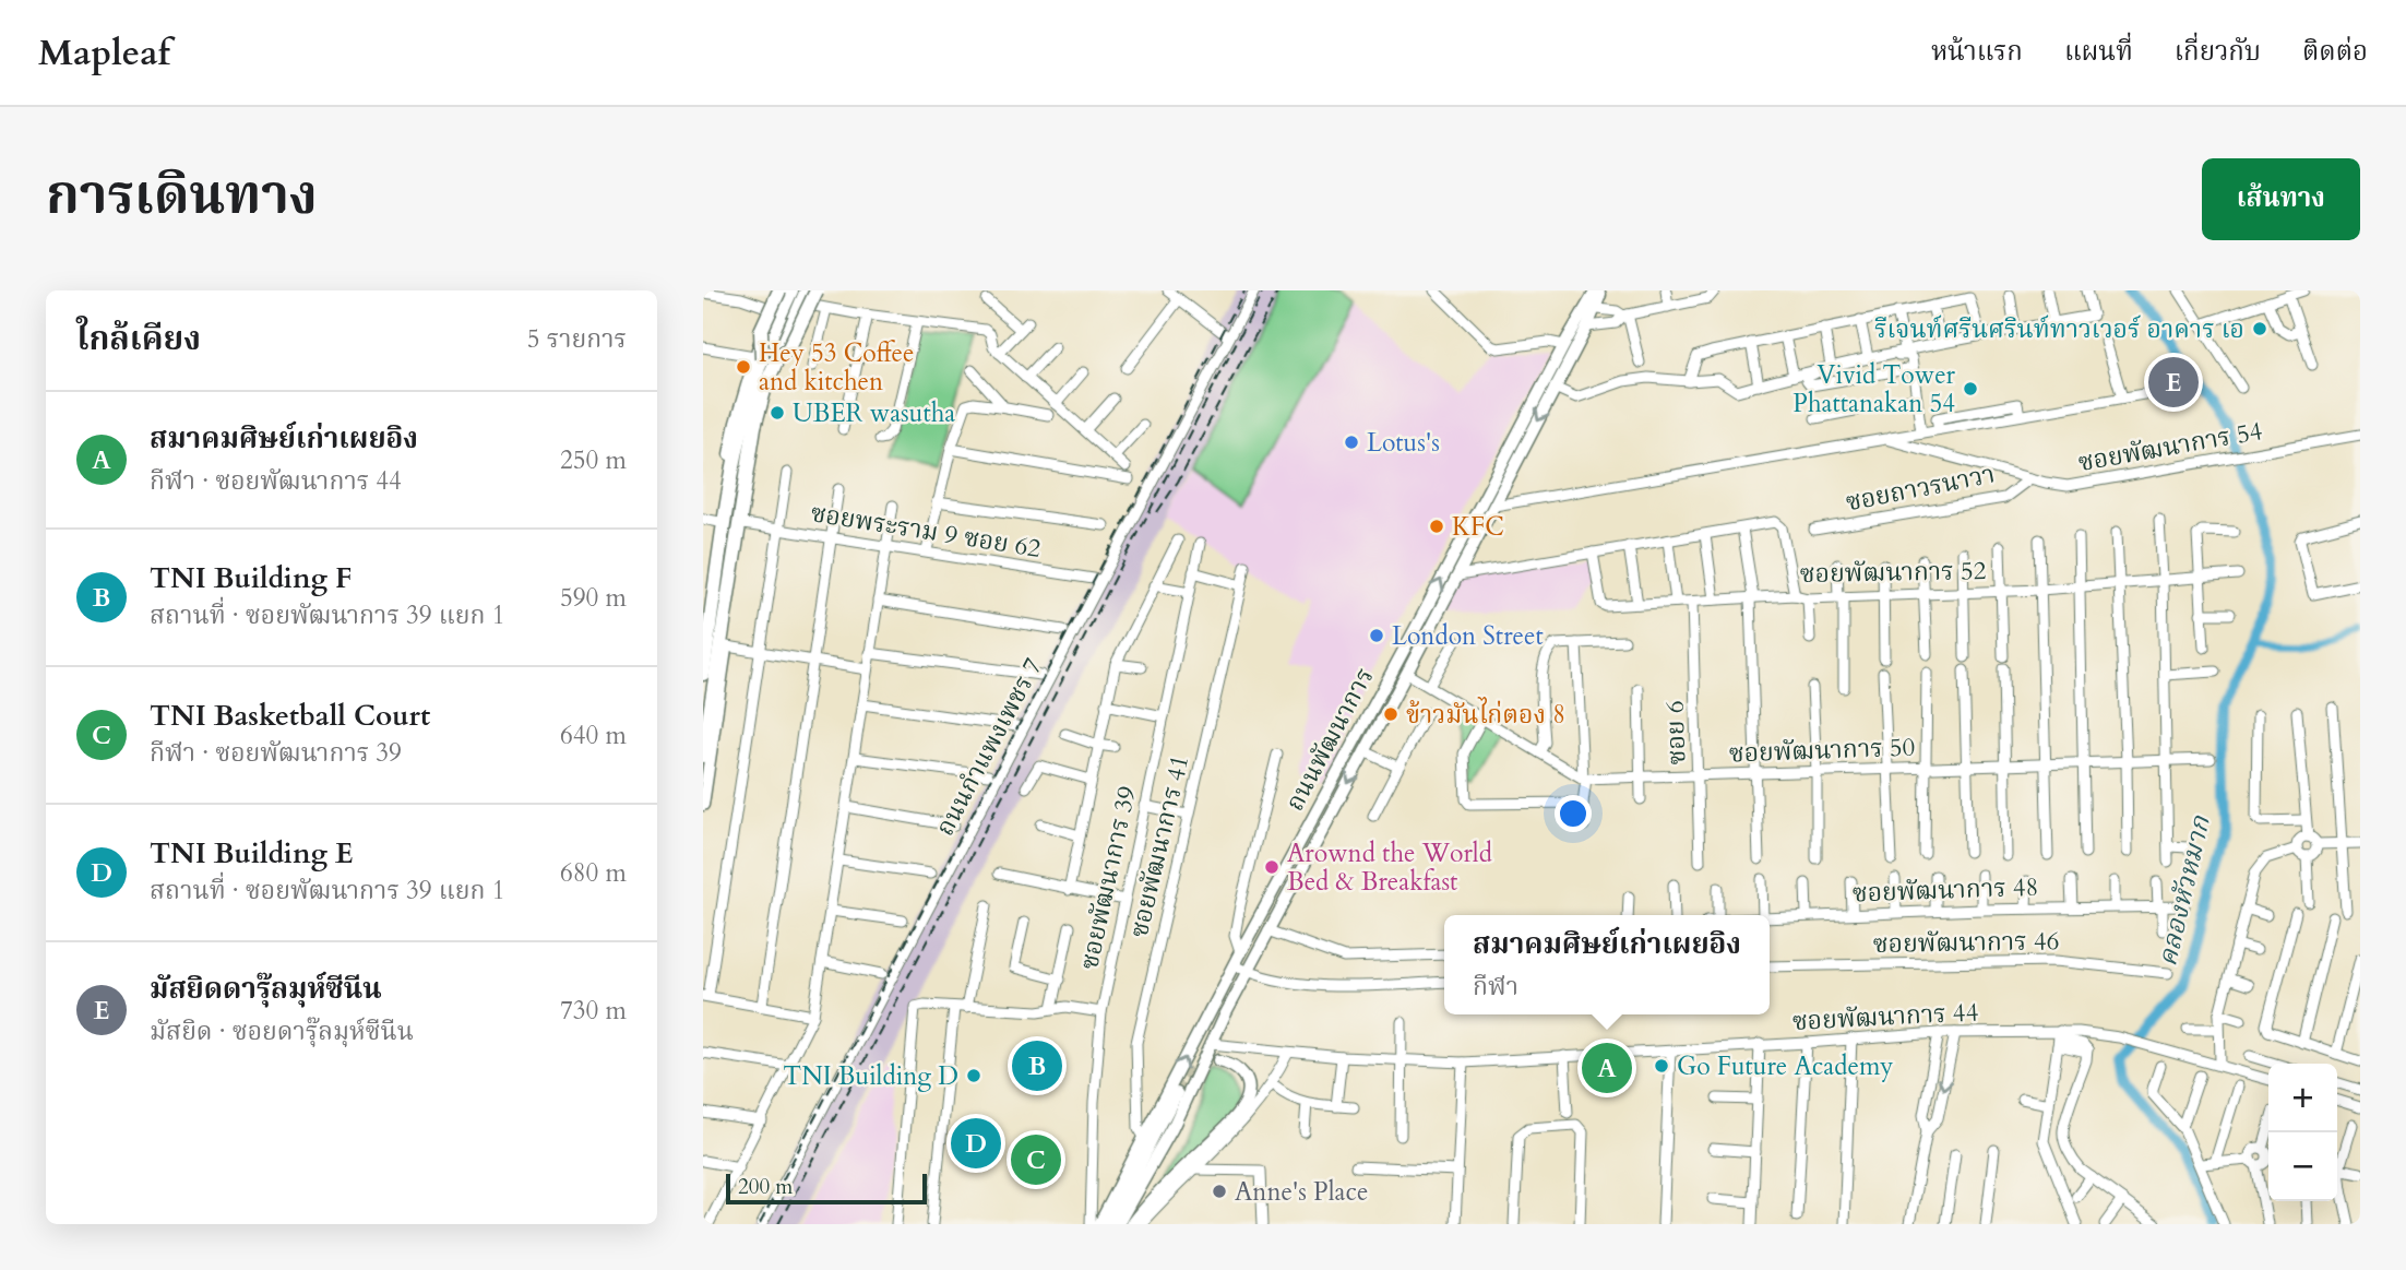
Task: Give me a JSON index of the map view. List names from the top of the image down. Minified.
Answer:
{"streets":{"main road":["ถนนพัฒนาการ"],"street":["ซอยพัฒนาการ 54","ซอยถาวรนาวา","ซอยพระราม 9 ซอย 62","ซอยพัฒนาการ 52","ซอย 6","ถนนกำแพงเพชร 7","ซอยพัฒนาการ 50","ซอยพัฒนาการ 41","ซอยพัฒนาการ 39","ซอยพัฒนาการ 48","ซอยพัฒนาการ 46","ซอยพัฒนาการ 44"]},"crossings":[["ซอยพัฒนาการ 54","ซอยถาวรนาวา"],["ซอยพัฒนาการ 54","ถนนพัฒนาการ"],["ซอยพระราม 9 ซอย 62","ถนนกำแพงเพชร 7"],["ซอยพัฒนาการ 52","ซอย 6"],["ซอย 6","ซอยพัฒนาการ 50"],["ถนนพัฒนาการ","ซอยพัฒนาการ 41"],["ถนนพัฒนาการ","ซอยพัฒนาการ 44"]],"water":["คลองหัวหมาก"],"places":["รีเจนท์ศรีนศรินท์ทาวเวอร์ อาคาร เอ","Hey 53 Coffee and kitchen","Vivid Tower Phattanakan 54","UBER wasutha","Lotus's","KFC","London Street","ข้าวมันไก่ตอง 8","Arownd the World Bed & Breakfast","Go Future Academy","TNI Building D","Anne's Place"],"scale_bar":"200 m","page":{"header":"Mapleaf","nav":["หน้าแรก","แผนที่","เกี่ยวกับ","ติดต่อ"],"title":"การเดินทาง","buttons":"เส้นทาง","heading":["ใกล้เคียง","5 รายการ"],"pins":["E","B","A","D","C"],"list":[{"mark":"A","name":"สมาคมศิษย์เก่าเผยอิง","note":"กีฬา · ซอยพัฒนาการ 44","value":"250 m"},{"mark":"B","name":"TNI Building F","note":"สถานที่ · ซอยพัฒนาการ 39 แยก 1","value":"590 m"},{"mark":"C","name":"TNI Basketball Court","note":"กีฬา · ซอยพัฒนาการ 39","value":"640 m"},{"mark":"D","name":"TNI Building E","note":"สถานที่ · ซอยพัฒนาการ 39 แยก 1","value":"680 m"},{"mark":"E","name":"มัสยิดดารุ๊ลมุห์ซีนีน","note":"มัสยิด · ซอยดารุ๊ลมุห์ซีนีน","value":"730 m"}],"popup":["สมาคมศิษย์เก่าเผยอิง","กีฬา"],"map_buttons":["+","−"],"scale":"200 m"}}
